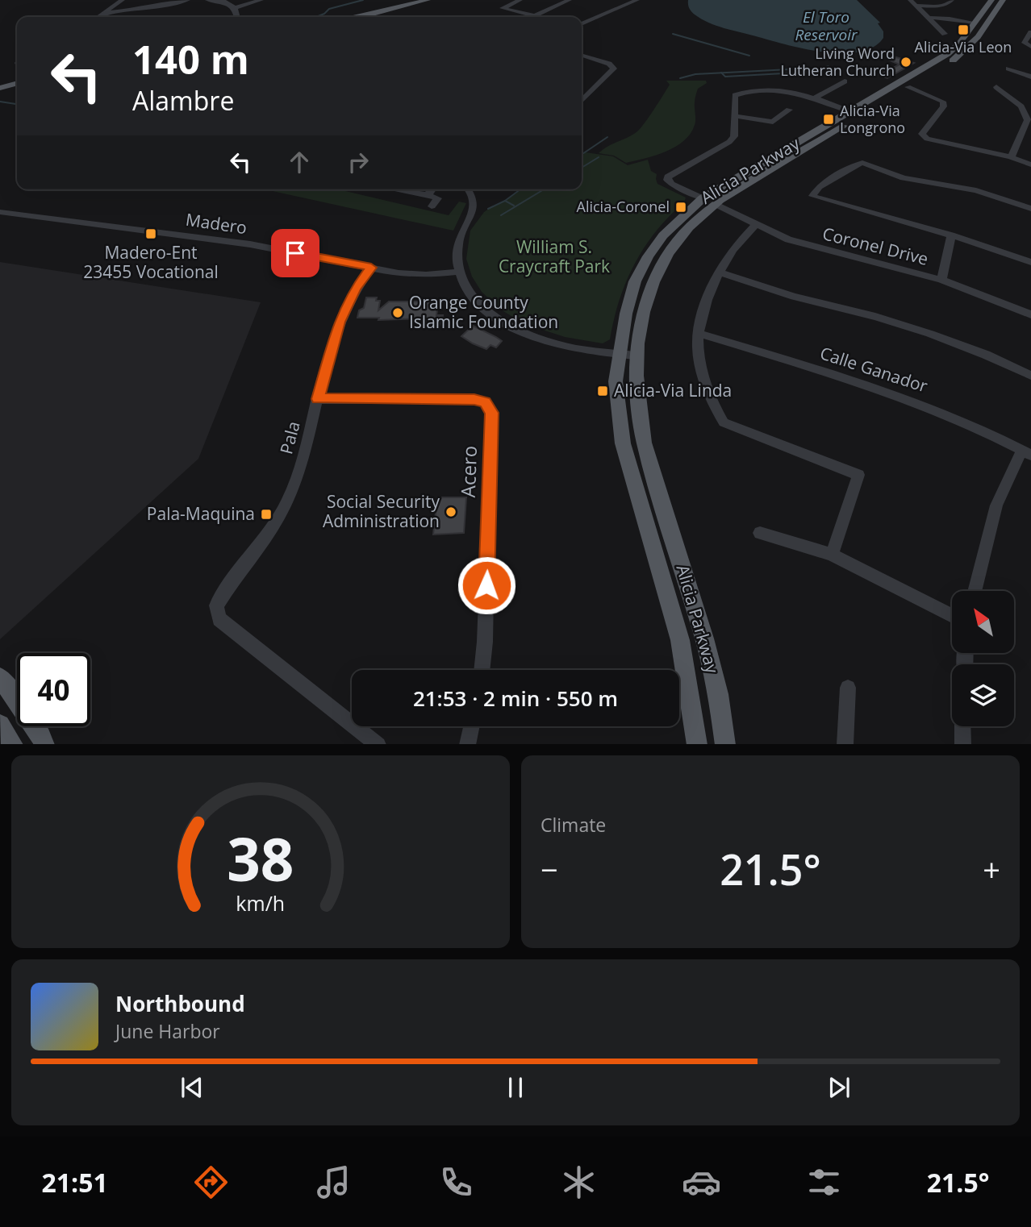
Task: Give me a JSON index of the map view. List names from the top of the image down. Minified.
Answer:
{"streets":{"main road":["Alicia Parkway"],"street":["Madero","Coronel Drive","Calle Ganador","Pala","Acero"]},"crossings":[["Alicia Parkway","Coronel Drive"],["Madero","Pala"],["Pala","Acero"]],"water":["El Toro Reservoir"],"parks":["William S. Craycraft Park"],"places":{"transit":["Alicia-Via Leon","Alicia-Via Longrono","Alicia-Coronel","Madero-Ent 23455 Vocational","Alicia-Via Linda","Pala-Maquina"],"other":["Living Word Lutheran Church","Orange County Islamic Foundation","Social Security Administration"]},"north":"top left","page":{"turn":["140 m","Alambre"],"limit":"40","trip":"21:53 · 2 min · 550 m","tile":"Climate","heat":["−","21.5°","+"],"song":["Northbound","June Harbor"],"tabs":["21:51","21.5°"],"gauge":["38","km/h"]}}
